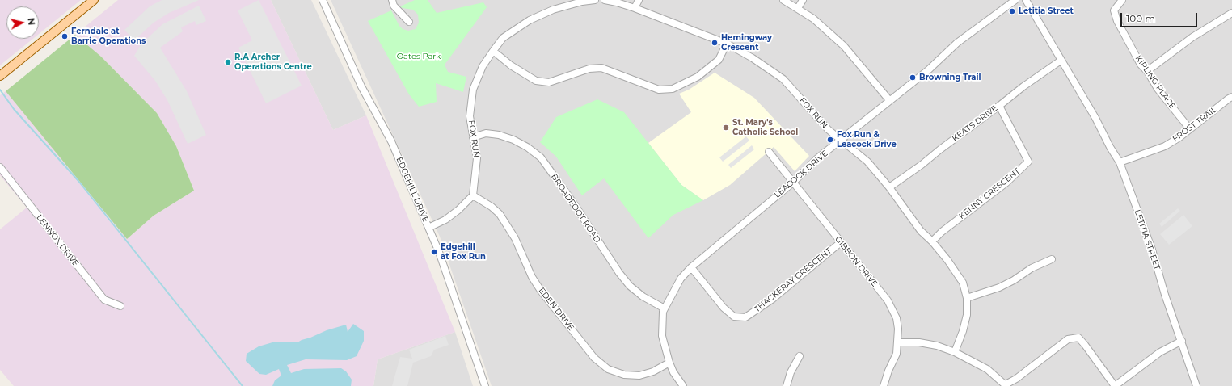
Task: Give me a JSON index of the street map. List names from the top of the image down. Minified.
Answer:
{"streets":{"street":["KIPLING PLACE","FOX RUN","KEATS DRIVE","FROST TRAIL","LEACOCK DRIVE","EDGEHILL DRIVE","KENNY CRESCENT","BROADFOOT ROAD","LETITIA STREET","LENNOX DRIVE","GIBBON DRIVE","THACKERAY CRESCENT","EDEN DRIVE"]},"crossings":[["KIPLING PLACE","FROST TRAIL"],["FOX RUN","KEATS DRIVE"],["FOX RUN","LEACOCK DRIVE"],["FOX RUN","KENNY CRESCENT"],["FOX RUN","BROADFOOT ROAD"],["FOX RUN","EDEN DRIVE"],["KEATS DRIVE","KENNY CRESCENT"],["KEATS DRIVE","LETITIA STREET"],["FROST TRAIL","LETITIA STREET"],["LEACOCK DRIVE","BROADFOOT ROAD"],["LEACOCK DRIVE","GIBBON DRIVE"],["LEACOCK DRIVE","THACKERAY CRESCENT"],["LEACOCK DRIVE","EDEN DRIVE"],["GIBBON DRIVE","THACKERAY CRESCENT"]],"parks":["Oates Park"],"places":["Letitia Street","Ferndale at Barrie Operations","Hemingway Crescent","R.A Archer Operations Centre","Browning Trail","St. Mary's Catholic School","Fox Run & Leacock Drive","Edgehill at Fox Run"],"scale_bar":"100 m","north":"right"}
